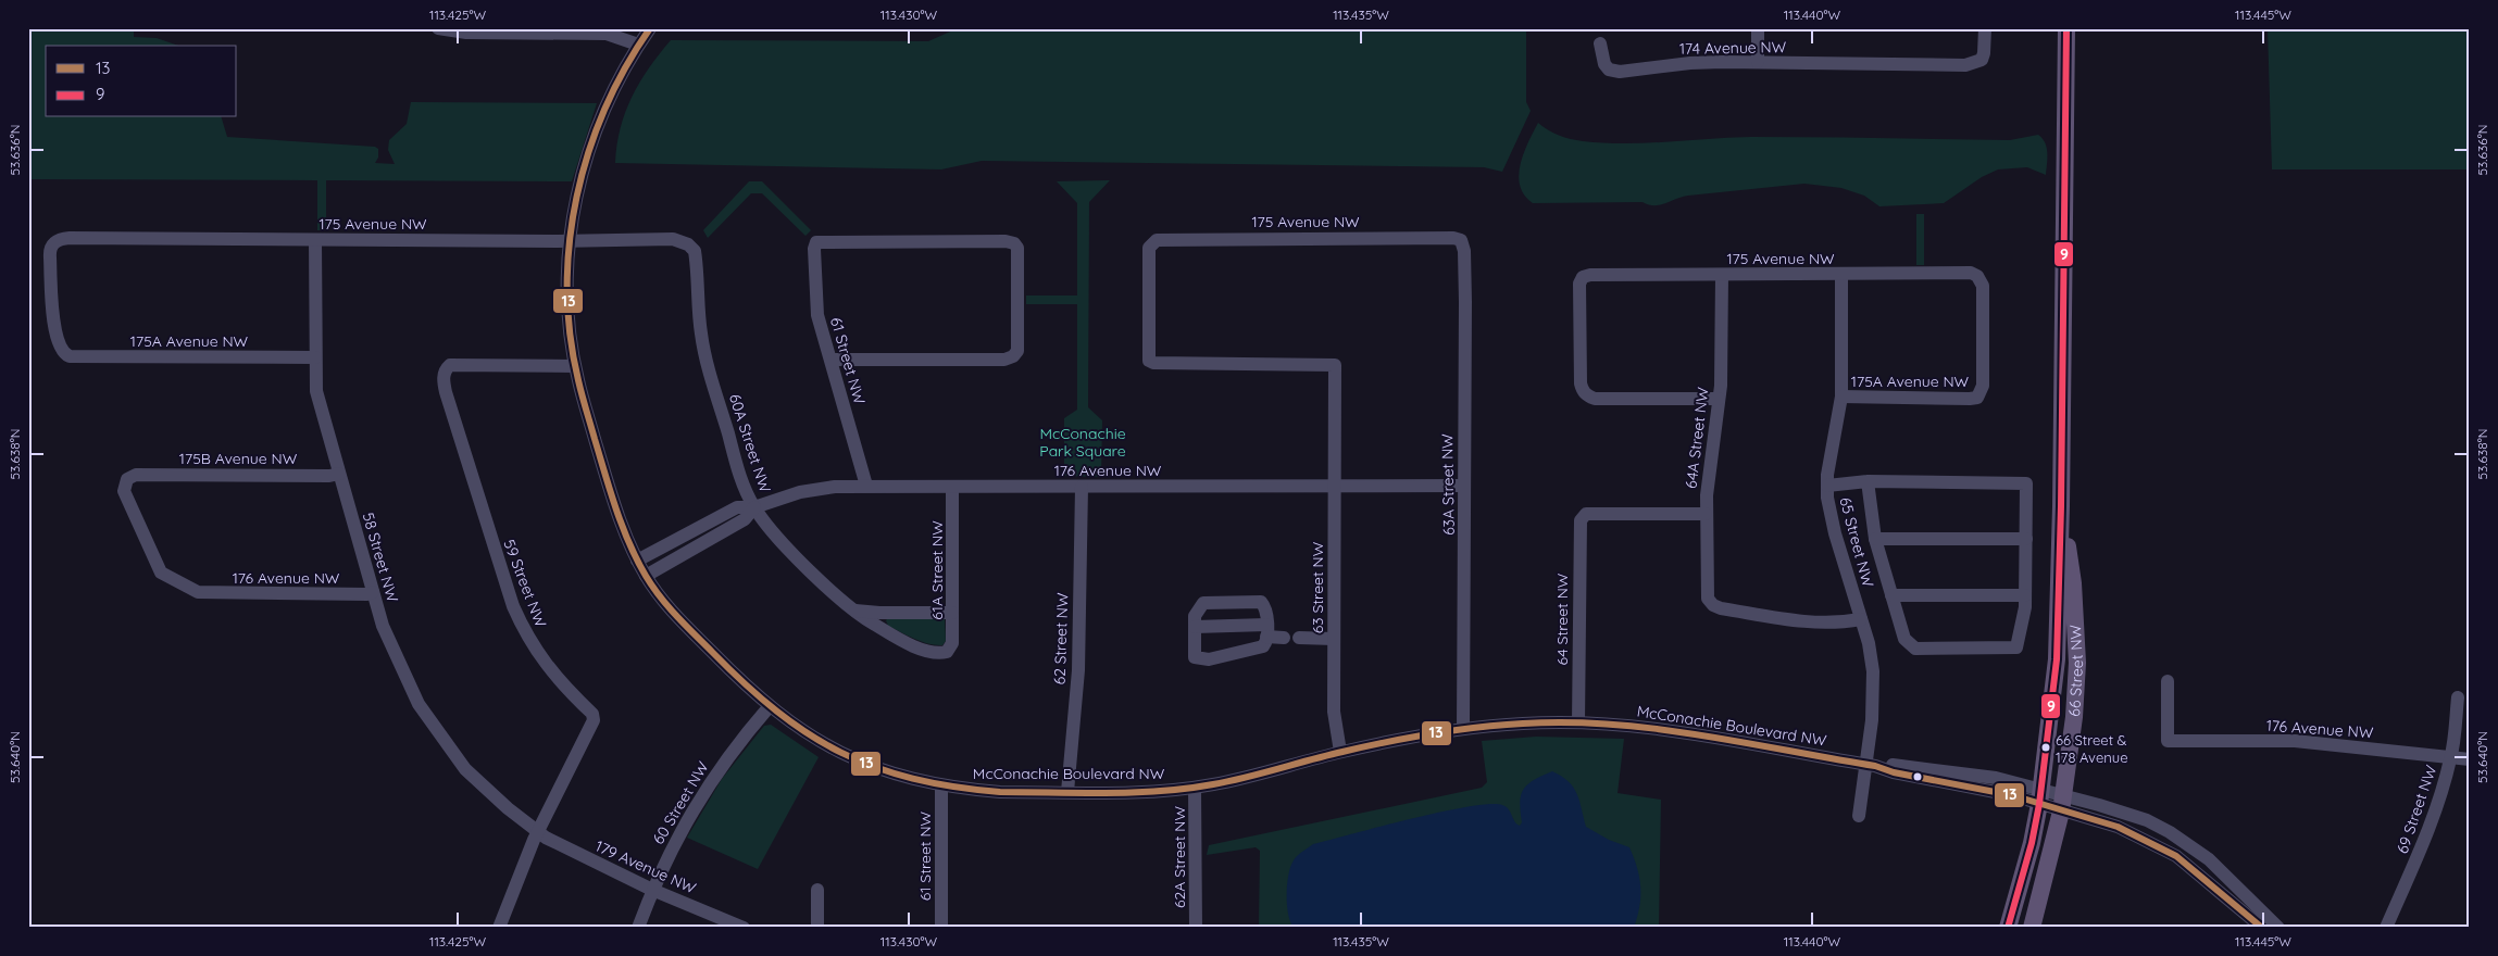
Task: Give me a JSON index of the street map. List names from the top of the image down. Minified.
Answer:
{"streets":{"main road":["66 Street NW"],"street":["174 Avenue NW","175 Avenue NW","175A Avenue NW","61 Street NW","64A Street NW","60A Street NW","175B Avenue NW","176 Avenue NW","63A Street NW","65 Street NW","58 Street NW","61A Street NW","59 Street NW","63 Street NW","64 Street NW","62 Street NW","McConachie Boulevard NW","60 Street NW","69 Street NW","62A Street NW","179 Avenue NW"]},"crossings":[["175 Avenue NW","175A Avenue NW"],["175 Avenue NW","64A Street NW"],["175 Avenue NW","60A Street NW"],["175 Avenue NW","63A Street NW"],["175 Avenue NW","65 Street NW"],["175 Avenue NW","58 Street NW"],["175 Avenue NW","63 Street NW"],["175 Avenue NW","McConachie Boulevard NW"],["175A Avenue NW","65 Street NW"],["175A Avenue NW","58 Street NW"],["61 Street NW","176 Avenue NW"],["61 Street NW","McConachie Boulevard NW"],["64A Street NW","65 Street NW"],["64A Street NW","64 Street NW"],["60A Street NW","176 Avenue NW"],["60A Street NW","61A Street NW"],["175B Avenue NW","176 Avenue NW"],["175B Avenue NW","58 Street NW"],["176 Avenue NW","63A Street NW"],["176 Avenue NW","58 Street NW"],["176 Avenue NW","61A Street NW"],["176 Avenue NW","63 Street NW"],["176 Avenue NW","62 Street NW"],["176 Avenue NW","McConachie Boulevard NW"],["176 Avenue NW","69 Street NW"],["63A Street NW","McConachie Boulevard NW"],["65 Street NW","McConachie Boulevard NW"],["58 Street NW","59 Street NW"],["58 Street NW","179 Avenue NW"],["59 Street NW","McConachie Boulevard NW"],["59 Street NW","179 Avenue NW"],["63 Street NW","McConachie Boulevard NW"],["64 Street NW","McConachie Boulevard NW"],["62 Street NW","McConachie Boulevard NW"],["66 Street NW","McConachie Boulevard NW"],["McConachie Boulevard NW","60 Street NW"],["McConachie Boulevard NW","62A Street NW"],["60 Street NW","179 Avenue NW"]],"parks":["McConachie Park Square"],"places":["66 Street & 178 Avenue"],"lines":["transit line 13","transit line 9"],"legend":["13","9"],"coordinates":["113.425°W","113.430°W","113.435°W","113.440°W","113.445°W","53.636°N","53.638°N","53.640°N"]}
